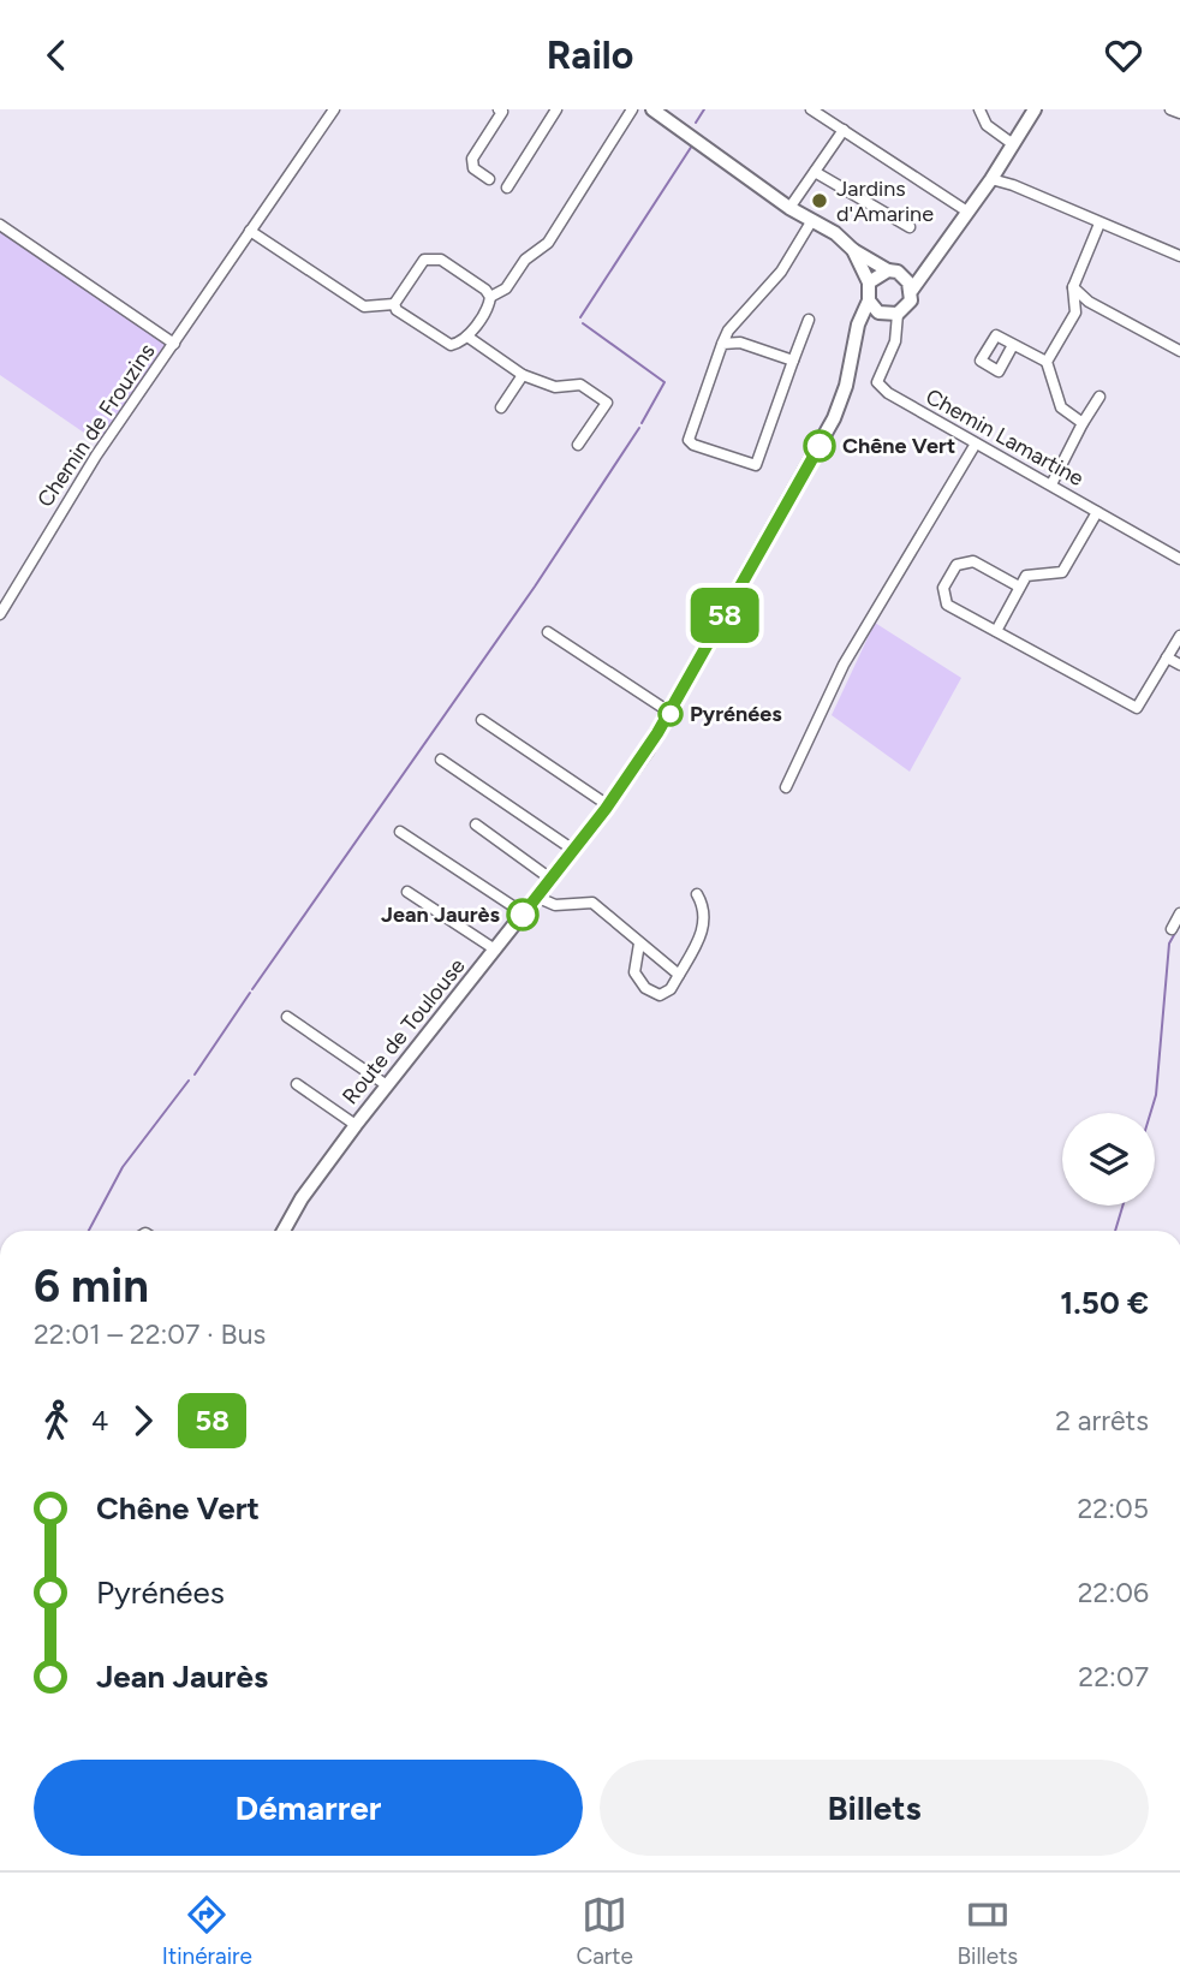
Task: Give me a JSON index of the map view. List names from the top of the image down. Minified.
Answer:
{"streets":{"main road":["Route de Toulouse"],"street":["Chemin de Frouzins","Chemin Lamartine"]},"crossings":[["Chemin Lamartine","Route de Toulouse"]],"places":["Jardins d'Amarine","Chêne Vert","Pyrénées","Jean Jaurès"],"lines":["bus line 58"],"page":{"header":"Railo","on_map":"58","heading":["6 min","22:01 – 22:07 · Bus","1.50 €"],"legs":["4","58","2 arrêts"],"list":[{"name":"Chêne Vert","value":"22:05"},{"name":"Pyrénées","value":"22:06"},{"name":"Jean Jaurès","value":"22:07"}],"buttons":["Démarrer","Billets"],"tabs":["Itinéraire","Carte","Billets"]}}
